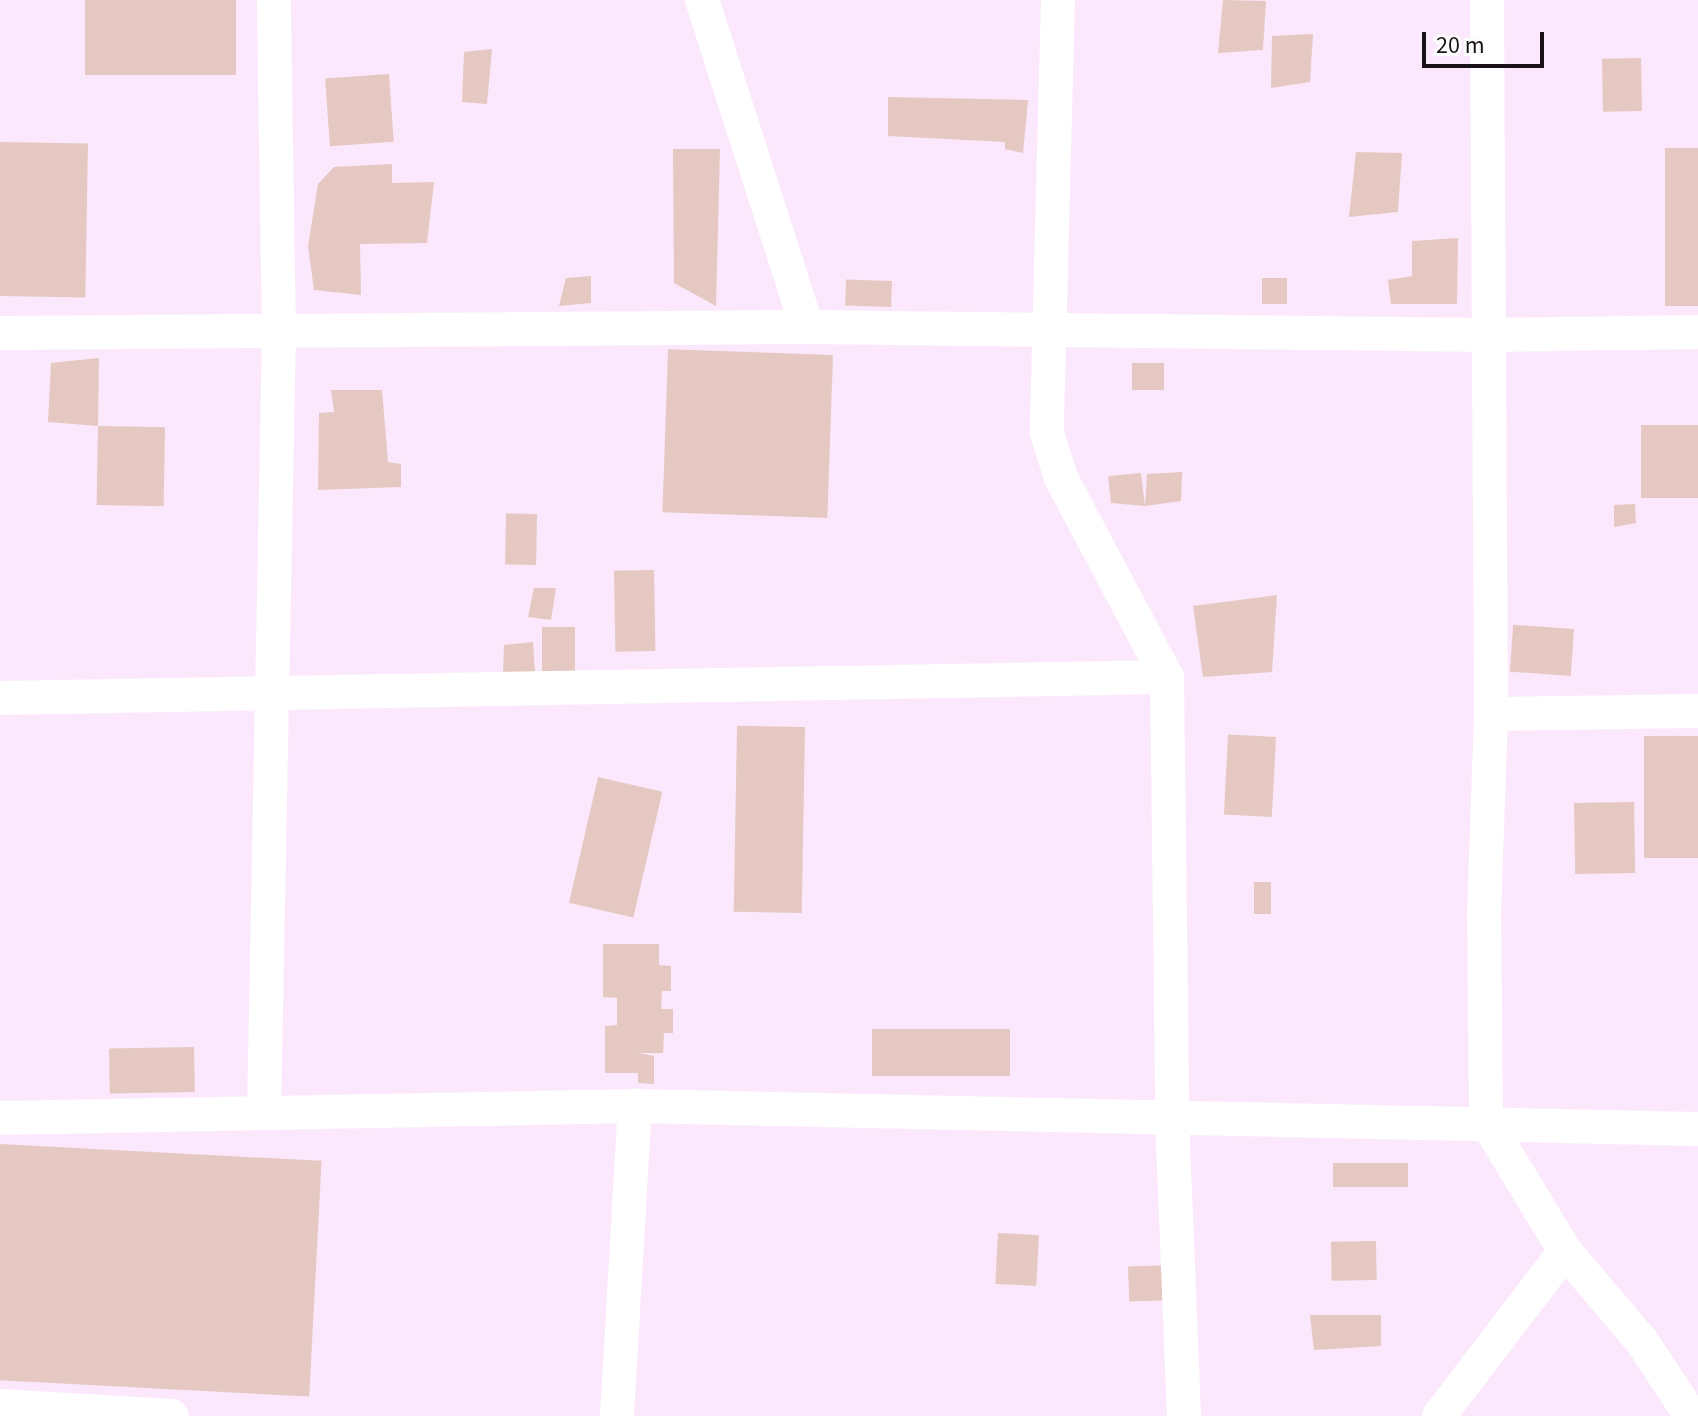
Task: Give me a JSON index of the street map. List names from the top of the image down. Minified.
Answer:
{"scale_bar":"20 m"}
